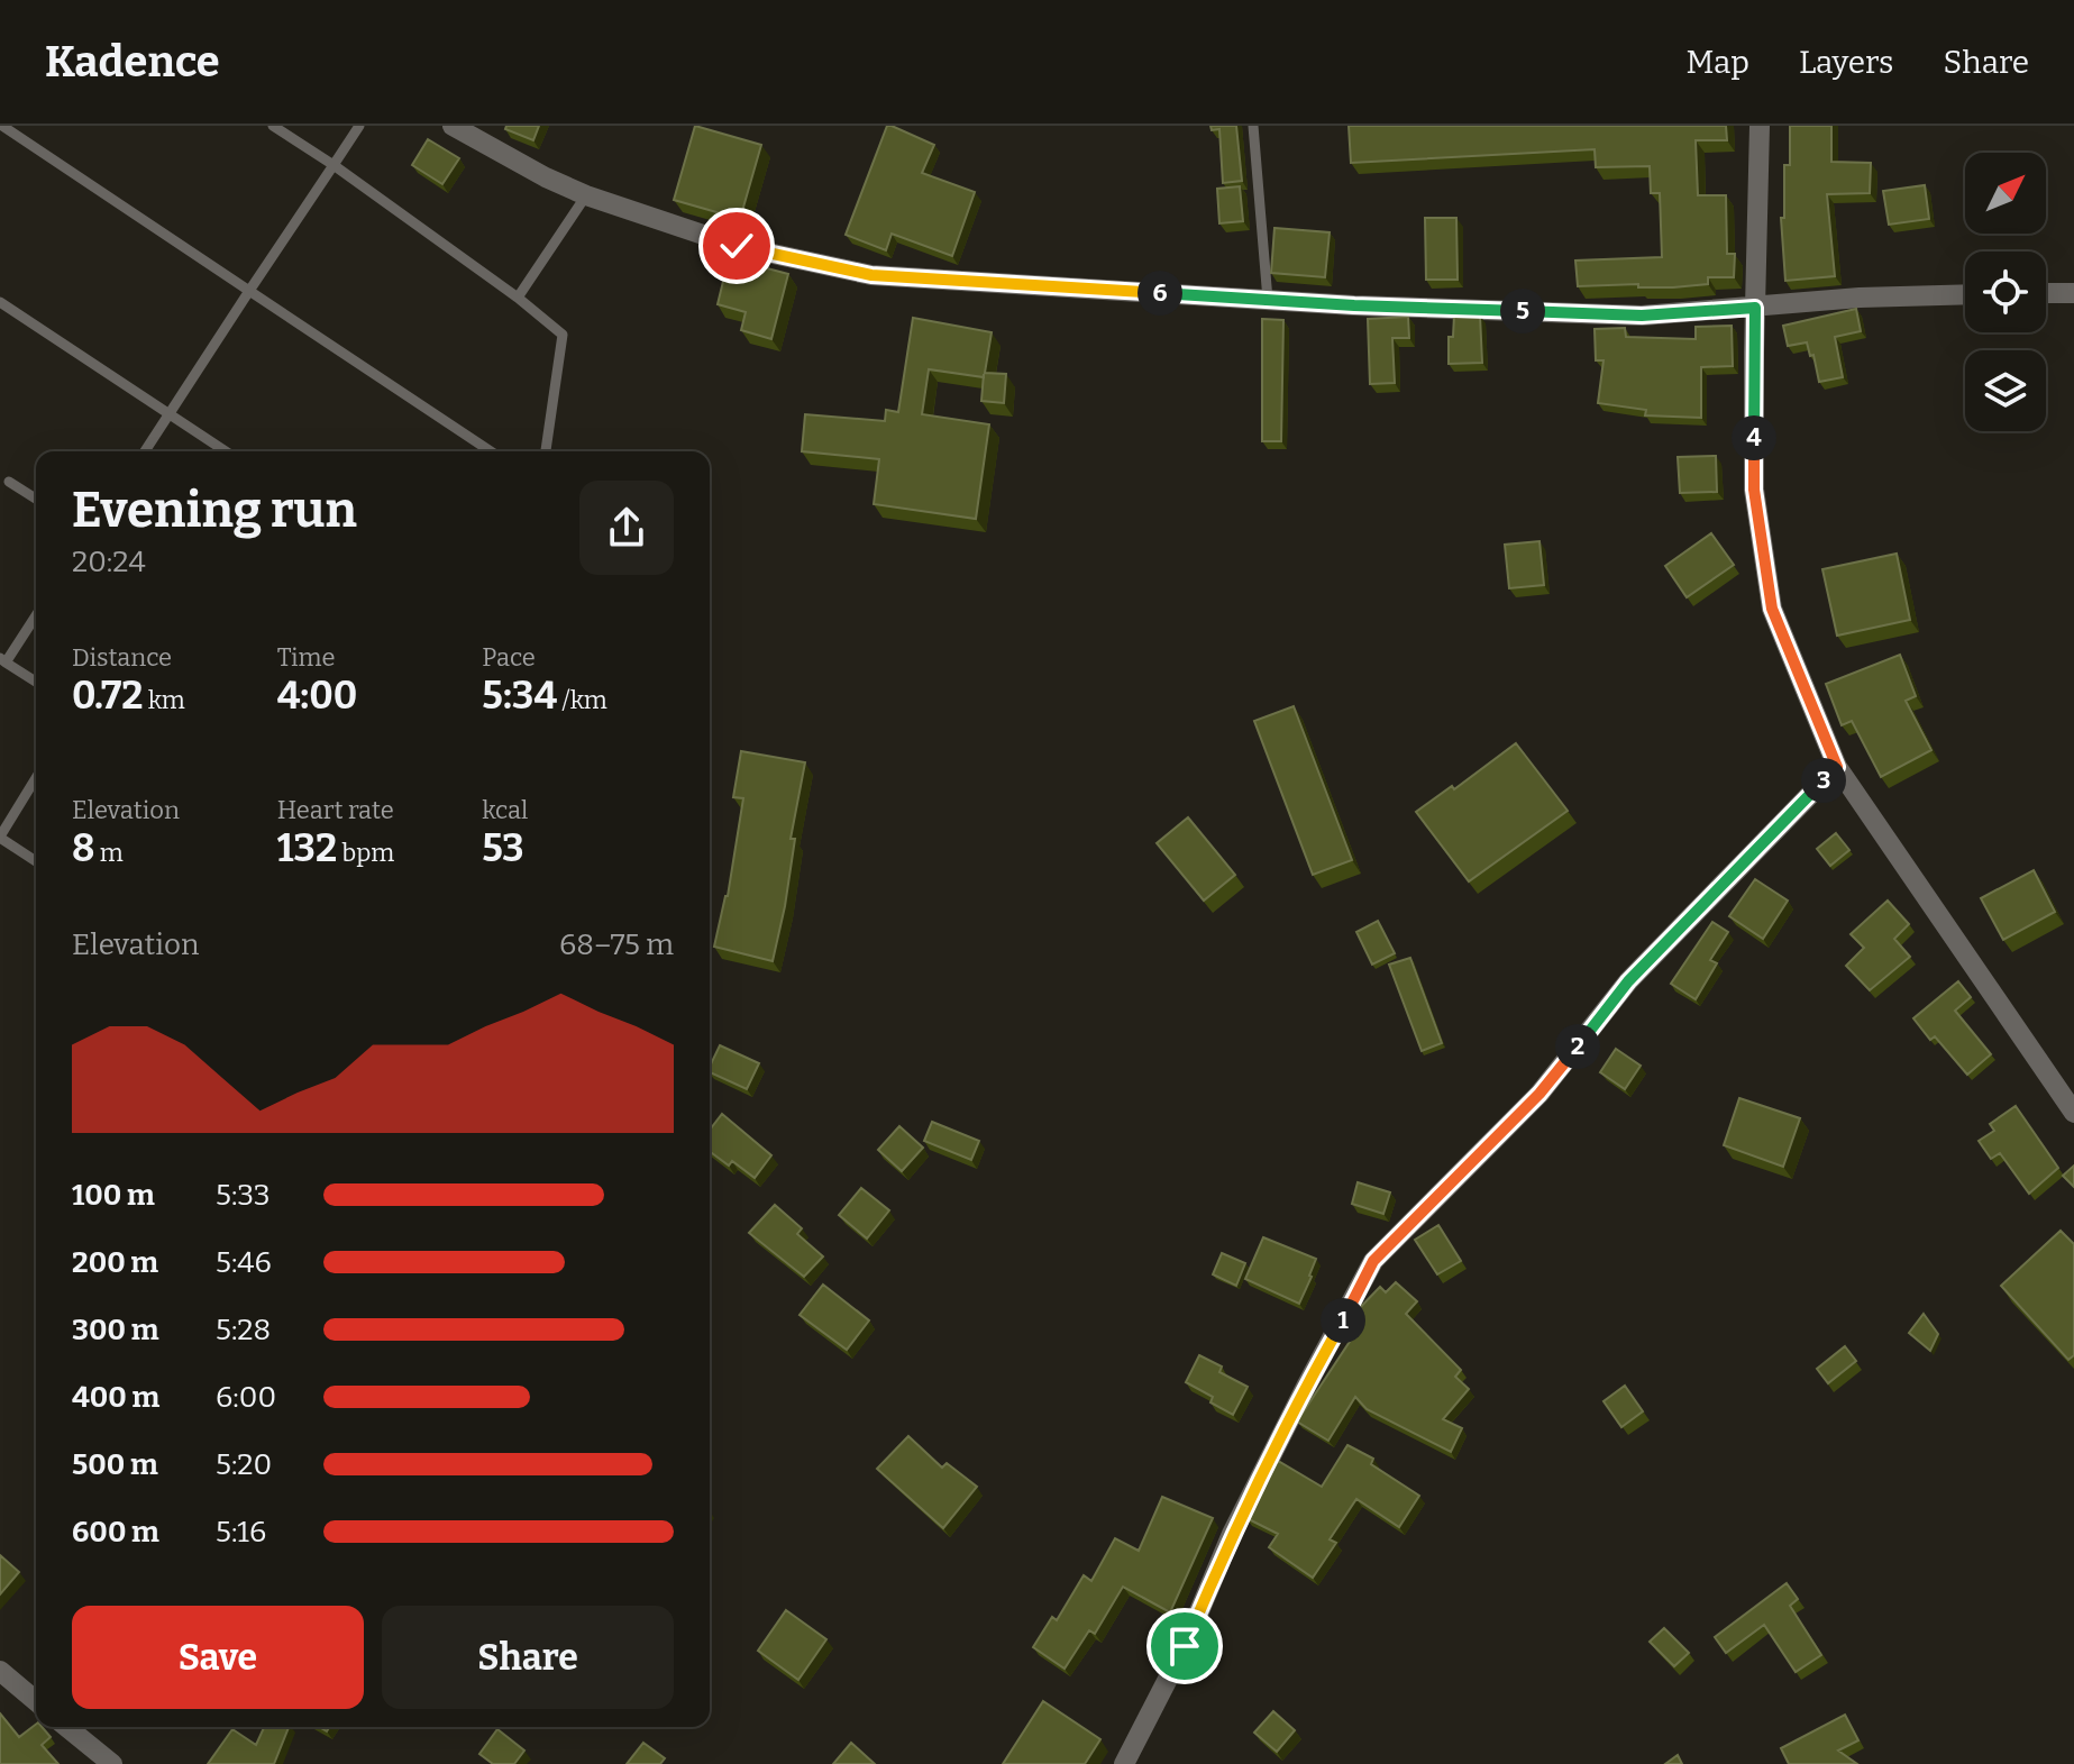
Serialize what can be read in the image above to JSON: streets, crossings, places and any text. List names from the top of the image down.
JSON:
{
  "north": "top right",
  "page": {
    "header": "Kadence",
    "nav": ["Map", "Layers", "Share"],
    "pins": [
      "6",
      "5",
      "4",
      "3",
      "2",
      "1"
    ],
    "heading": ["Evening run", "20:24"],
    "stats": [
      ["Distance", "0.72 km"],
      ["Time", "4:00"],
      ["Pace", "5:34 /km"],
      ["Elevation", "8 m"],
      ["Heart rate", "132 bpm"],
      ["kcal", "53"]
    ],
    "chart": ["Elevation", "68–75 m"],
    "list": [
      {
        "name": "100 m",
        "note": "5:33"
      },
      {
        "name": "200 m",
        "note": "5:46"
      },
      {
        "name": "300 m",
        "note": "5:28"
      },
      {
        "name": "400 m",
        "note": "6:00"
      },
      {
        "name": "500 m",
        "note": "5:20"
      },
      {
        "name": "600 m",
        "note": "5:16"
      }
    ],
    "buttons": ["Save", "Share"]
  }
}
